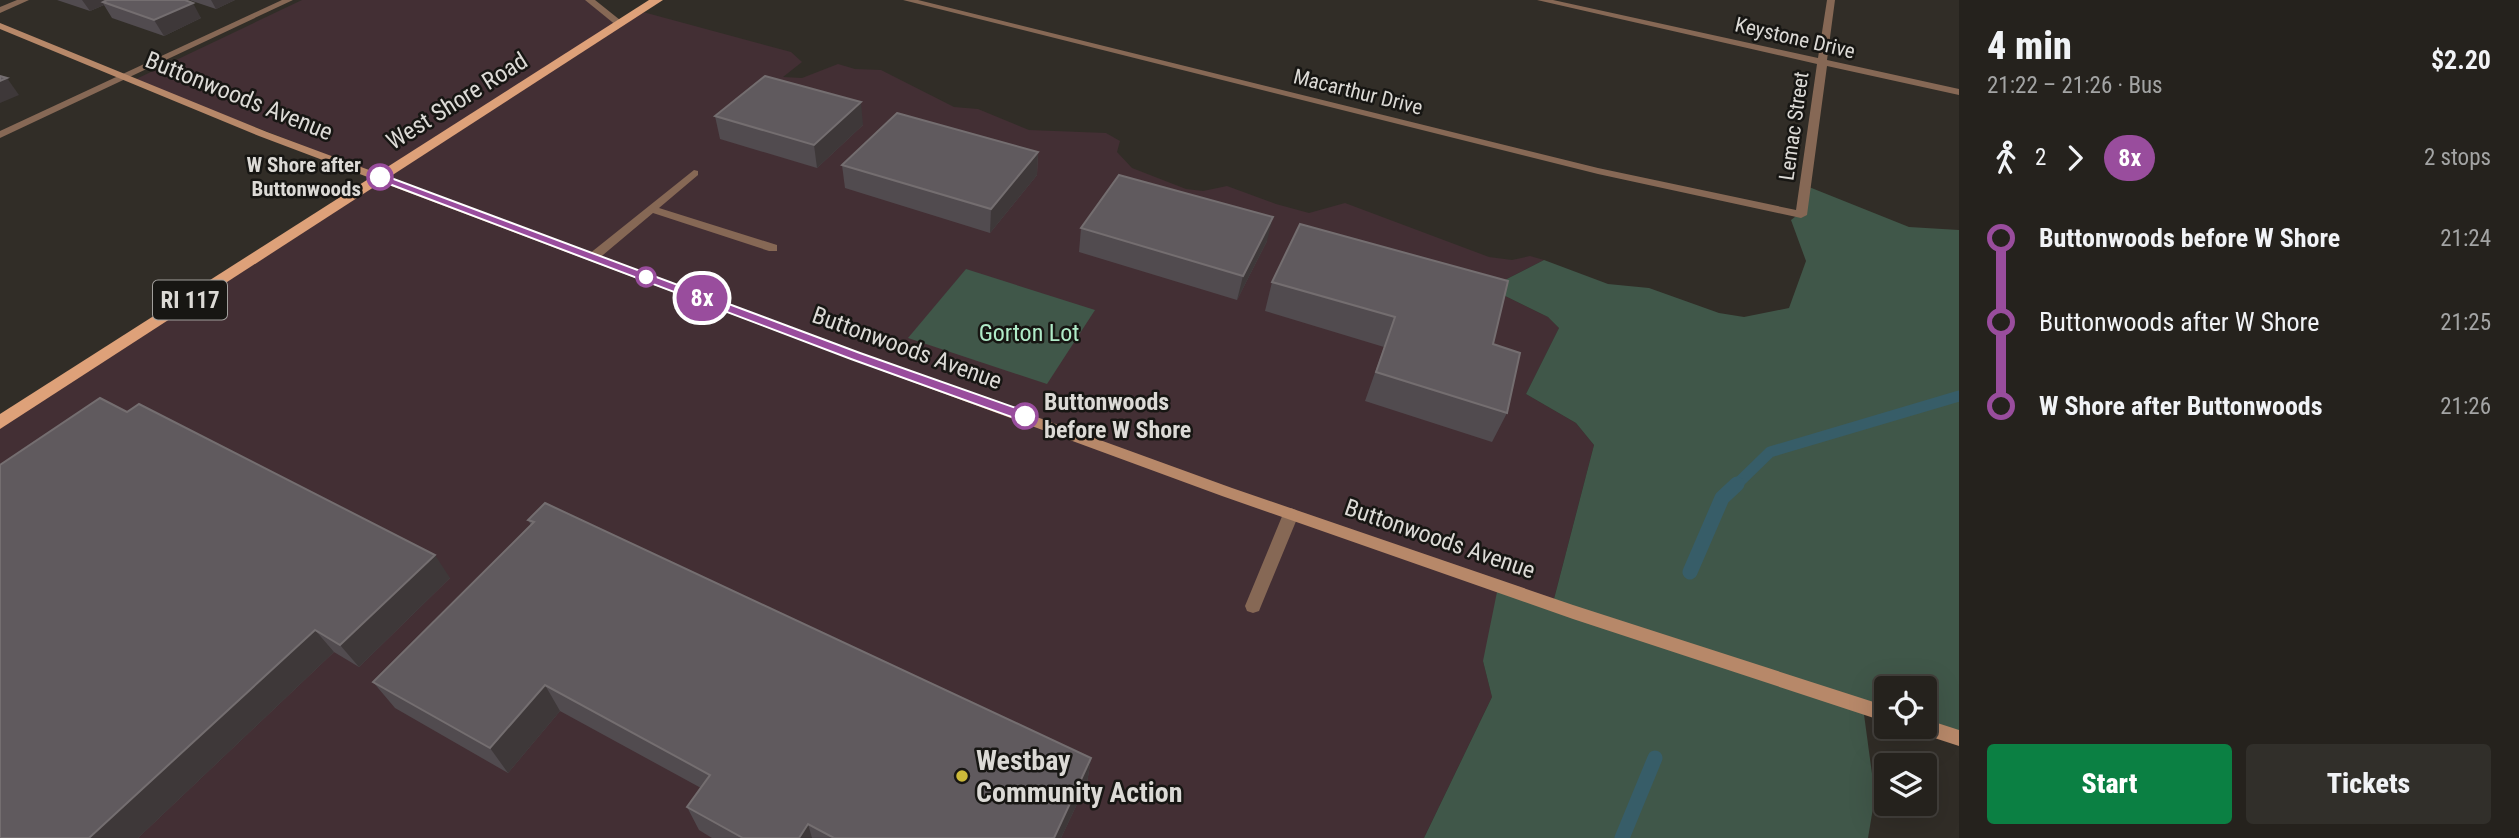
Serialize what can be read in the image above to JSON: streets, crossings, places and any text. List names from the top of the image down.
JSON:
{
  "streets": {
    "main road": ["West Shore Road", "RI 117"],
    "street": [
      "Keystone Drive",
      "Macarthur Drive",
      "Buttonwoods Avenue",
      "Lemac Street"
    ]
  },
  "crossings": [
    ["Keystone Drive", "Lemac Street"],
    ["Macarthur Drive", "Lemac Street"],
    ["Buttonwoods Avenue", "West Shore Road"]
  ],
  "parks": ["Gorton Lot"],
  "places": ["W Shore after Buttonwoods", "Buttonwoods before W Shore", "Westbay Community Action"],
  "lines": ["bus line 8x"],
  "page": {
    "on_map": "8x",
    "heading": ["4 min", "21:22 – 21:26 · Bus", "$2.20"],
    "legs": ["2", "8x", "2 stops"],
    "list": [
      {
        "name": "Buttonwoods before W Shore",
        "value": "21:24"
      },
      {
        "name": "Buttonwoods after W Shore",
        "value": "21:25"
      },
      {
        "name": "W Shore after Buttonwoods",
        "value": "21:26"
      }
    ],
    "buttons": ["Start", "Tickets"]
  }
}
